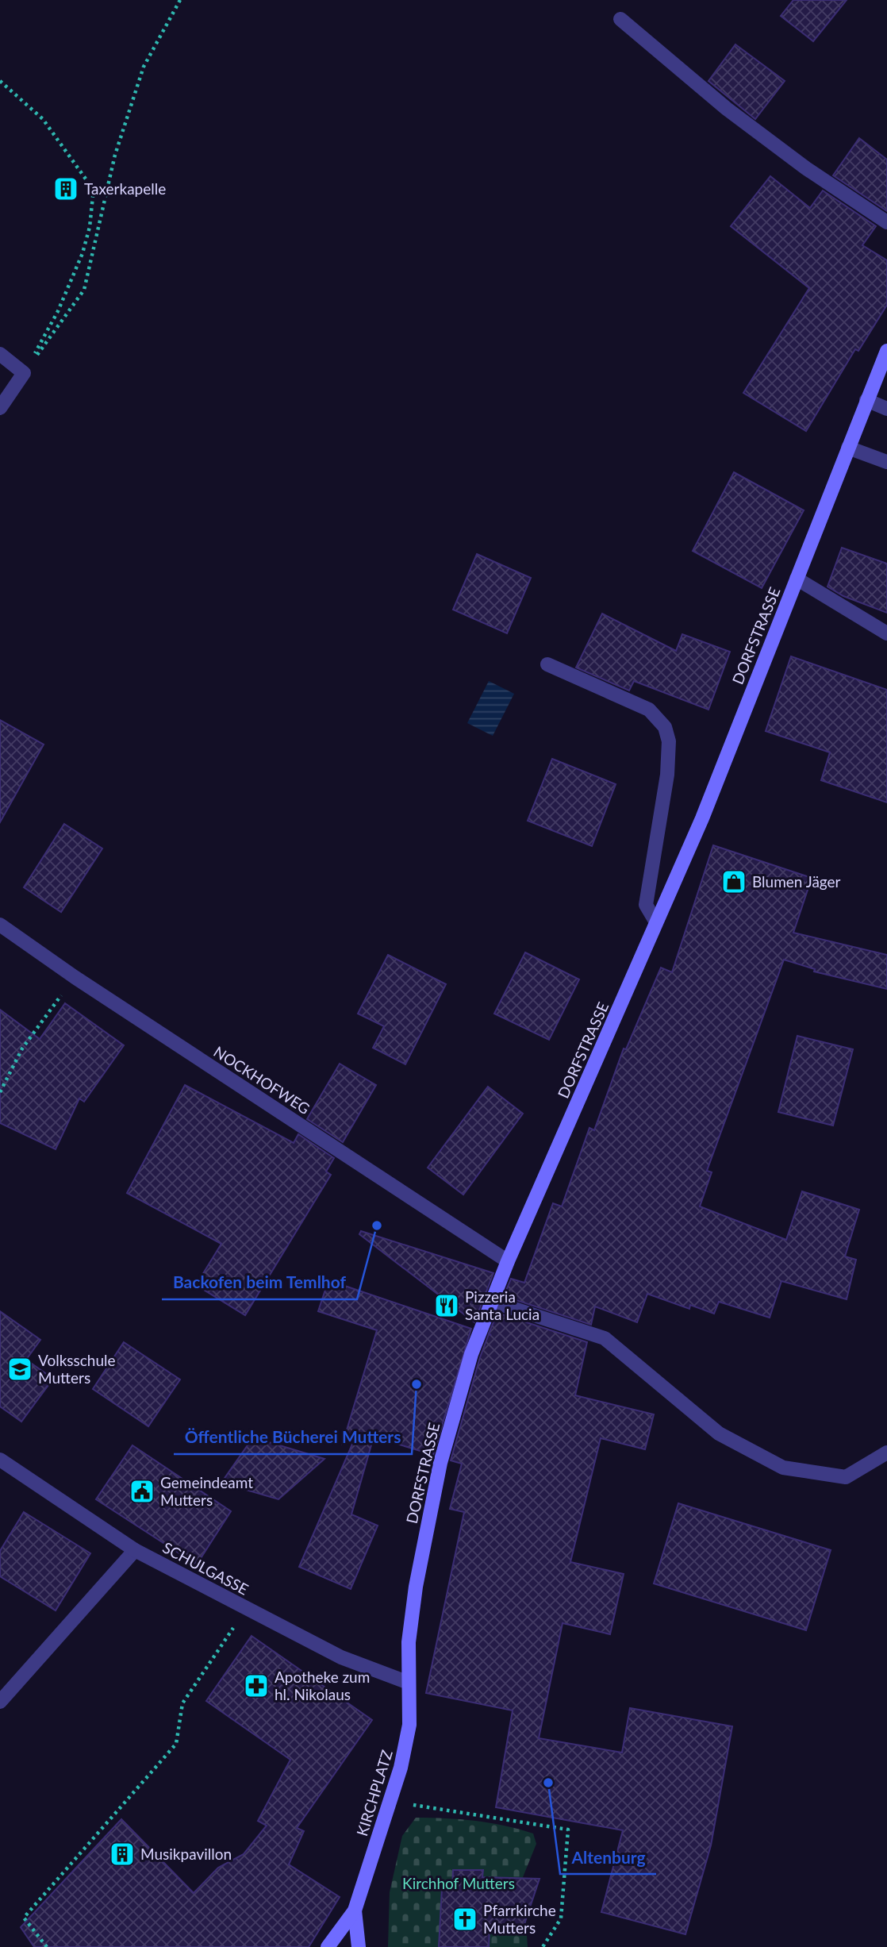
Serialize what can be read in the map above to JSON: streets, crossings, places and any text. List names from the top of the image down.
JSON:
{
  "streets": {
    "main road": ["DORFSTRASSE", "KIRCHPLATZ"],
    "street": ["NOCKHOFWEG", "SCHULGASSE"]
  },
  "crossings": [
    ["DORFSTRASSE", "NOCKHOFWEG"],
    ["DORFSTRASSE", "SCHULGASSE"],
    ["DORFSTRASSE", "KIRCHPLATZ"],
    ["SCHULGASSE", "KIRCHPLATZ"]
  ],
  "parks": ["Kirchhof Mutters"],
  "places": {
    "building": ["Taxerkapelle", "Musikpavillon"],
    "shop": ["Blumen Jäger"],
    "other": ["Backofen beim Temlhof", "Öffentliche Bücherei Mutters", "Altenburg"],
    "restaurant": ["Pizzeria Santa Lucia"],
    "school or university": ["Volksschule Mutters"],
    "public building": ["Gemeindeamt Mutters"],
    "pharmacy": ["Apotheke zum hl. Nikolaus"],
    "church": ["Pfarrkirche Mutters"]
  }
}
